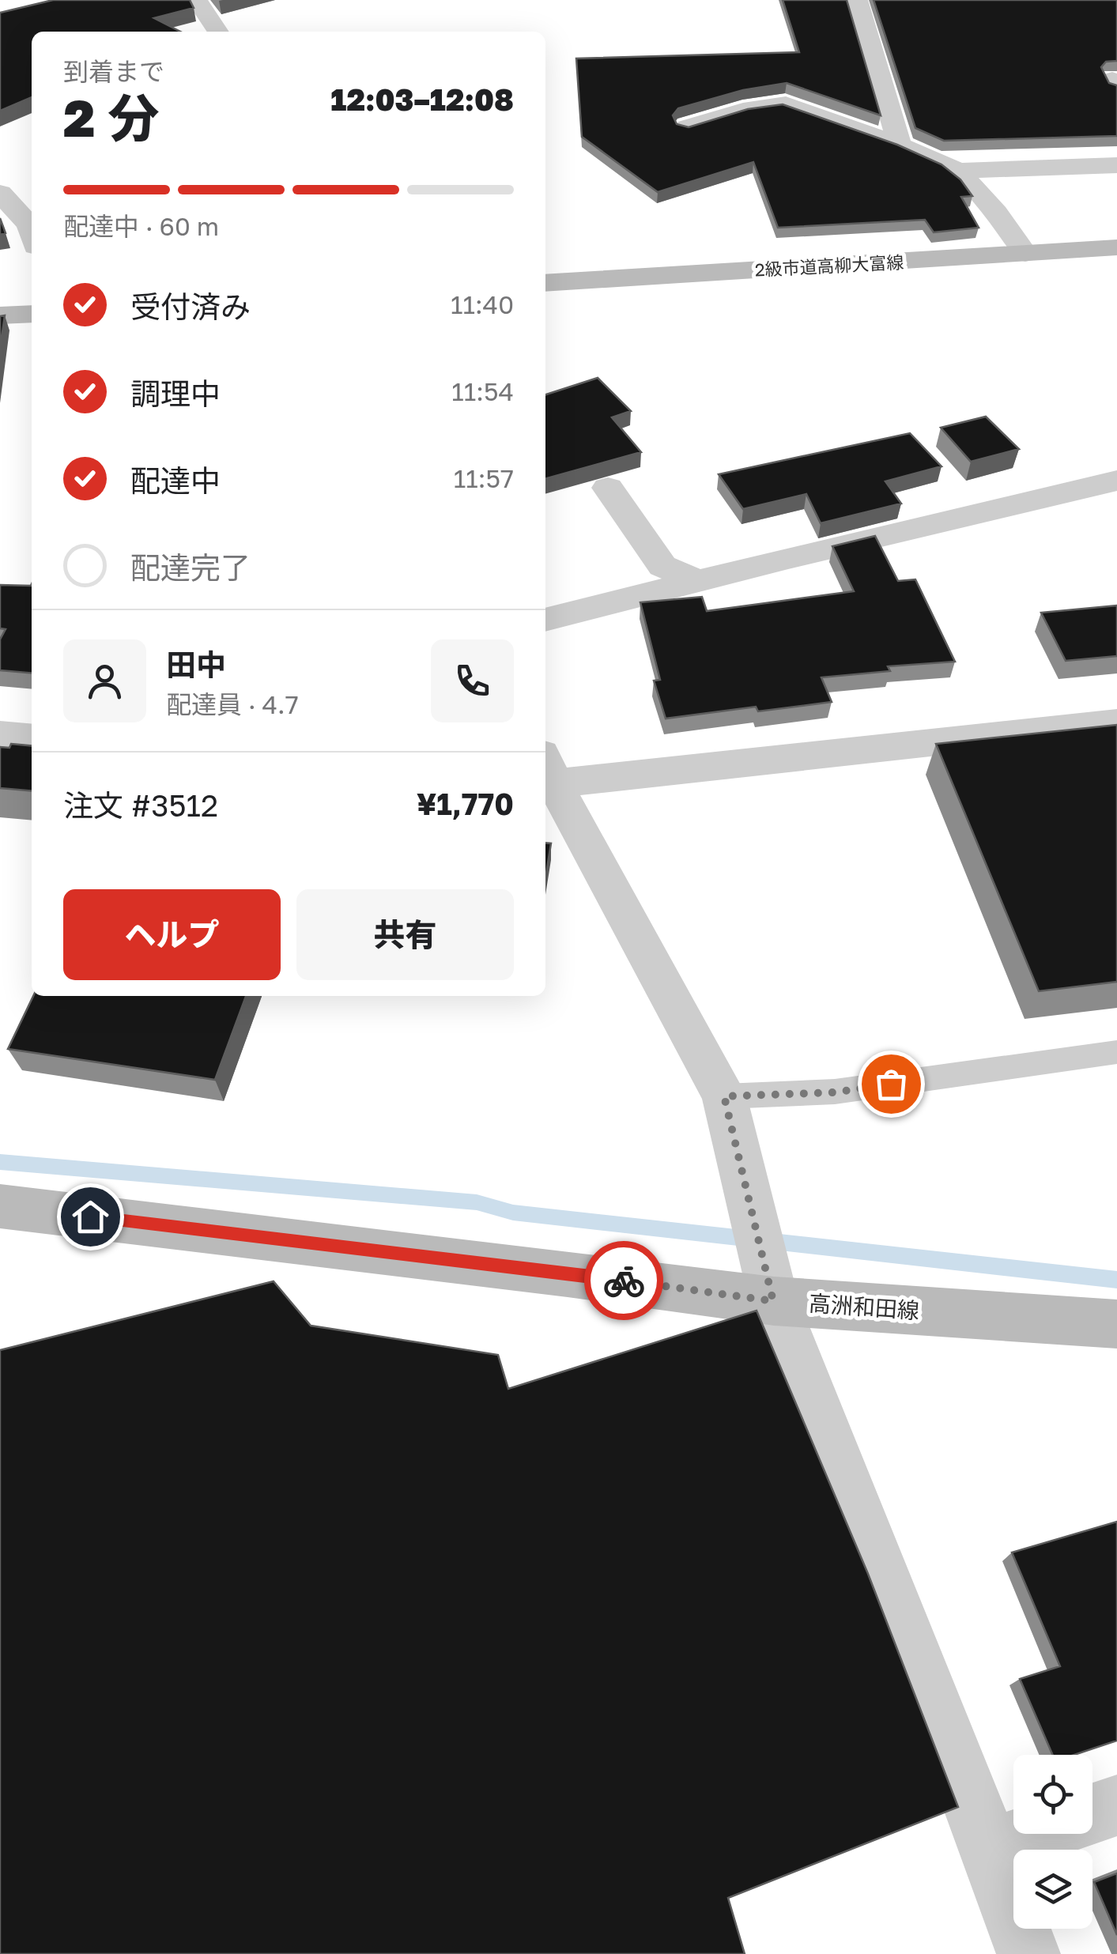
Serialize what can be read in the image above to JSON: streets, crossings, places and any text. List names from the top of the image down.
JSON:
{
  "streets": {
    "street": ["2級市道高柳大富線", "高洲和田線"]
  },
  "page": {
    "heading": ["2 分", "到着まで", "12:03–12:08"],
    "panel": [
      "田中",
      "配達員 · 4.7",
      "注文 #3512",
      "¥1,770"
    ],
    "bar": "配達中 · 60 m",
    "list": [
      ["受付済み", "11:40"],
      ["調理中", "11:54"],
      ["配達中", "11:57"],
      "配達完了"
    ],
    "buttons": ["ヘルプ", "共有"]
  }
}
